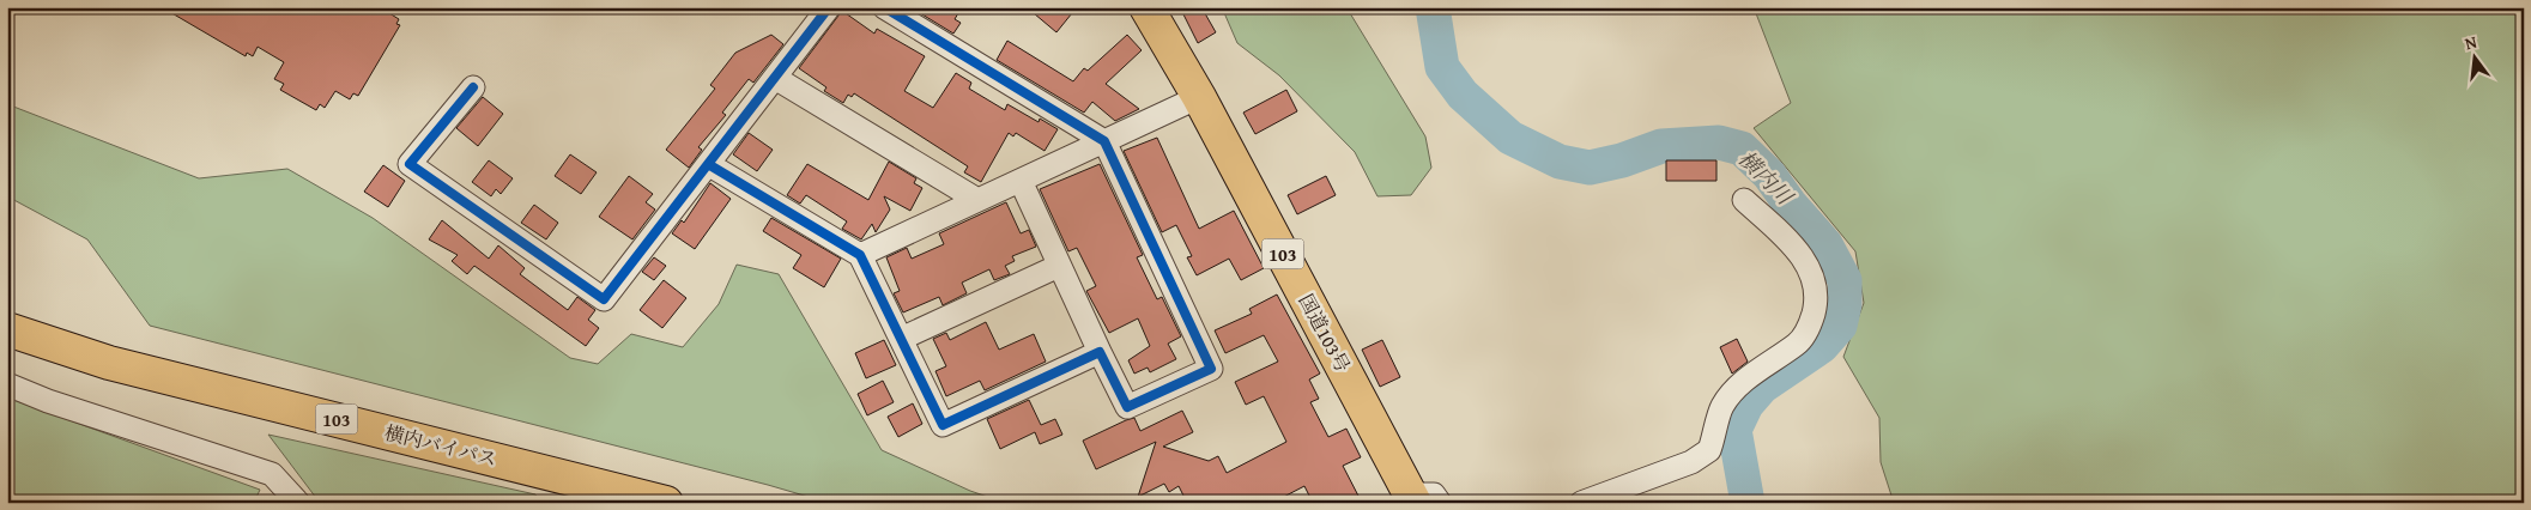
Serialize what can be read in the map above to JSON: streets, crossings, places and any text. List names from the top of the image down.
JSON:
{
  "streets": {
    "highway": ["103", "国道103号", "横内バイパス"]
  },
  "water": ["横内川"],
  "north": "top"
}
